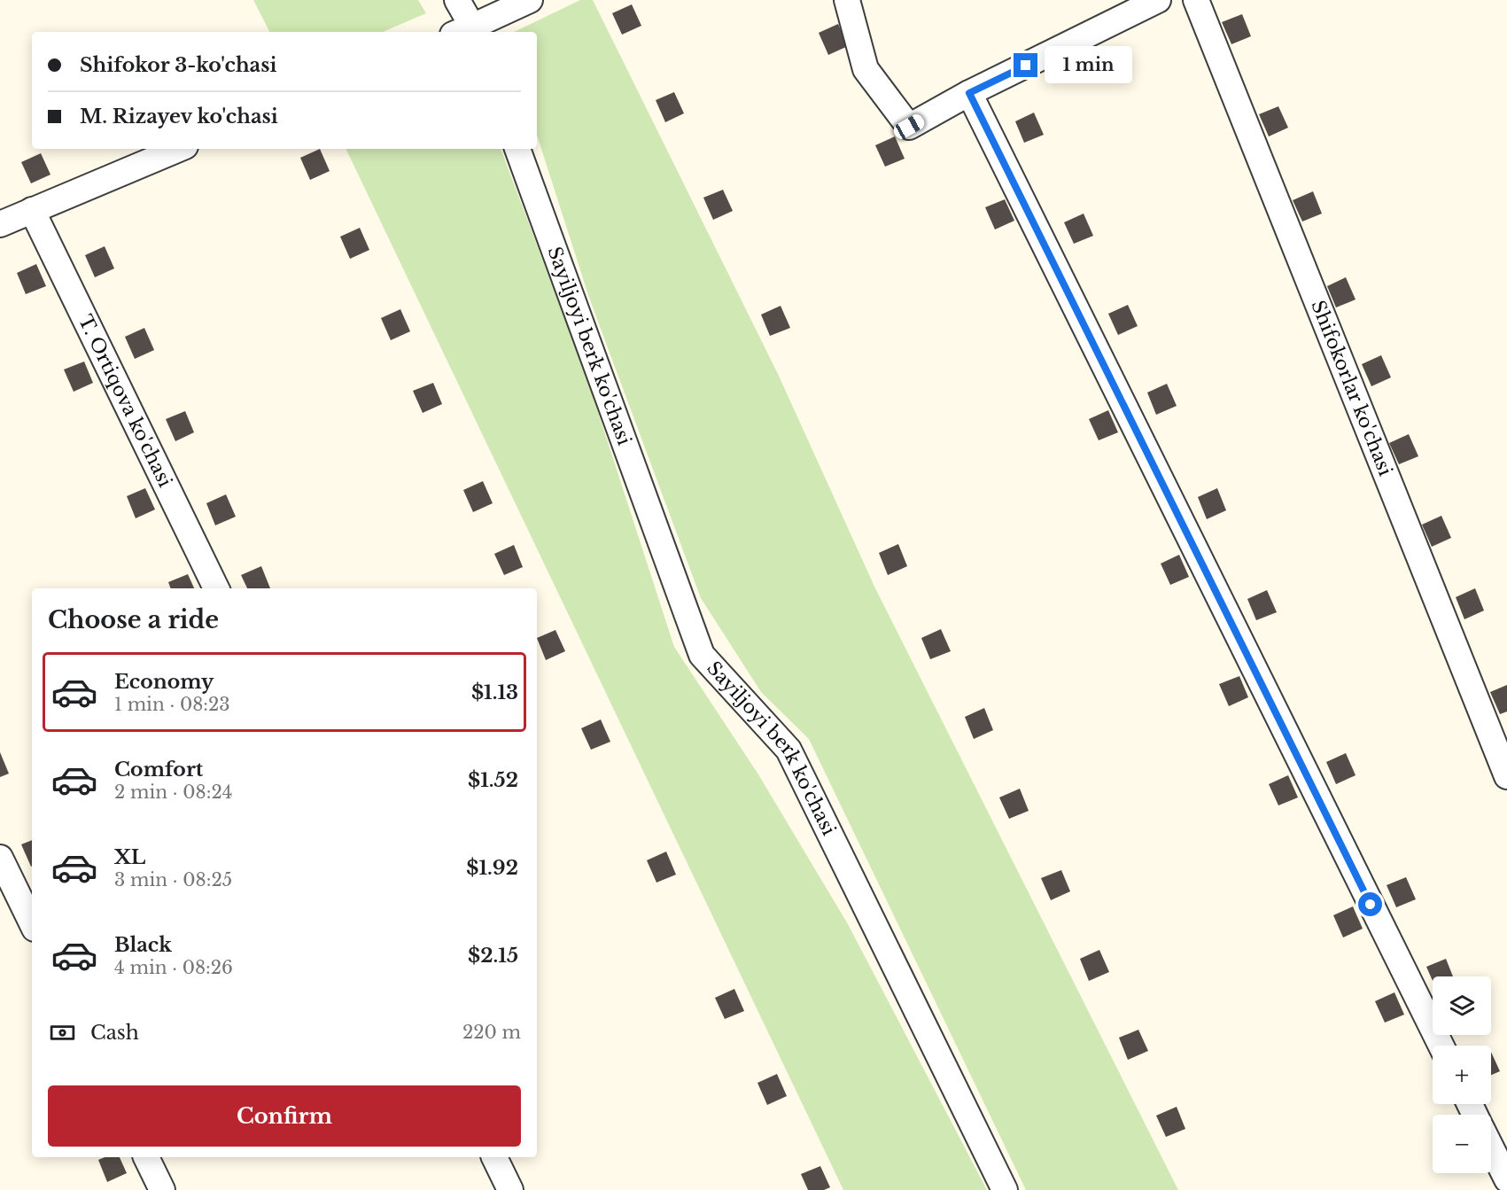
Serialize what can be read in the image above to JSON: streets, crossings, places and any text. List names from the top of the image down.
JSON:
{
  "streets": {
    "street": ["Sayiljoyi berk ko'chasi", "Shifokorlar ko'chasi", "T. Ortiqova ko'chasi"]
  },
  "page": {
    "banner": ["Shifokor 3-ko'chasi", "M. Rizayev ko'chasi"],
    "bubble": "1 min",
    "heading": "Choose a ride",
    "list": [
      {
        "name": "Economy",
        "note": "1 min · 08:23",
        "value": "$1.13"
      },
      {
        "name": "Comfort",
        "note": "2 min · 08:24",
        "value": "$1.52"
      },
      {
        "name": "XL",
        "note": "3 min · 08:25",
        "value": "$1.92"
      },
      {
        "name": "Black",
        "note": "4 min · 08:26",
        "value": "$2.15"
      }
    ],
    "map_buttons": ["+", "−"],
    "pay": ["Cash", "220 m"],
    "buttons": "Confirm"
  }
}
